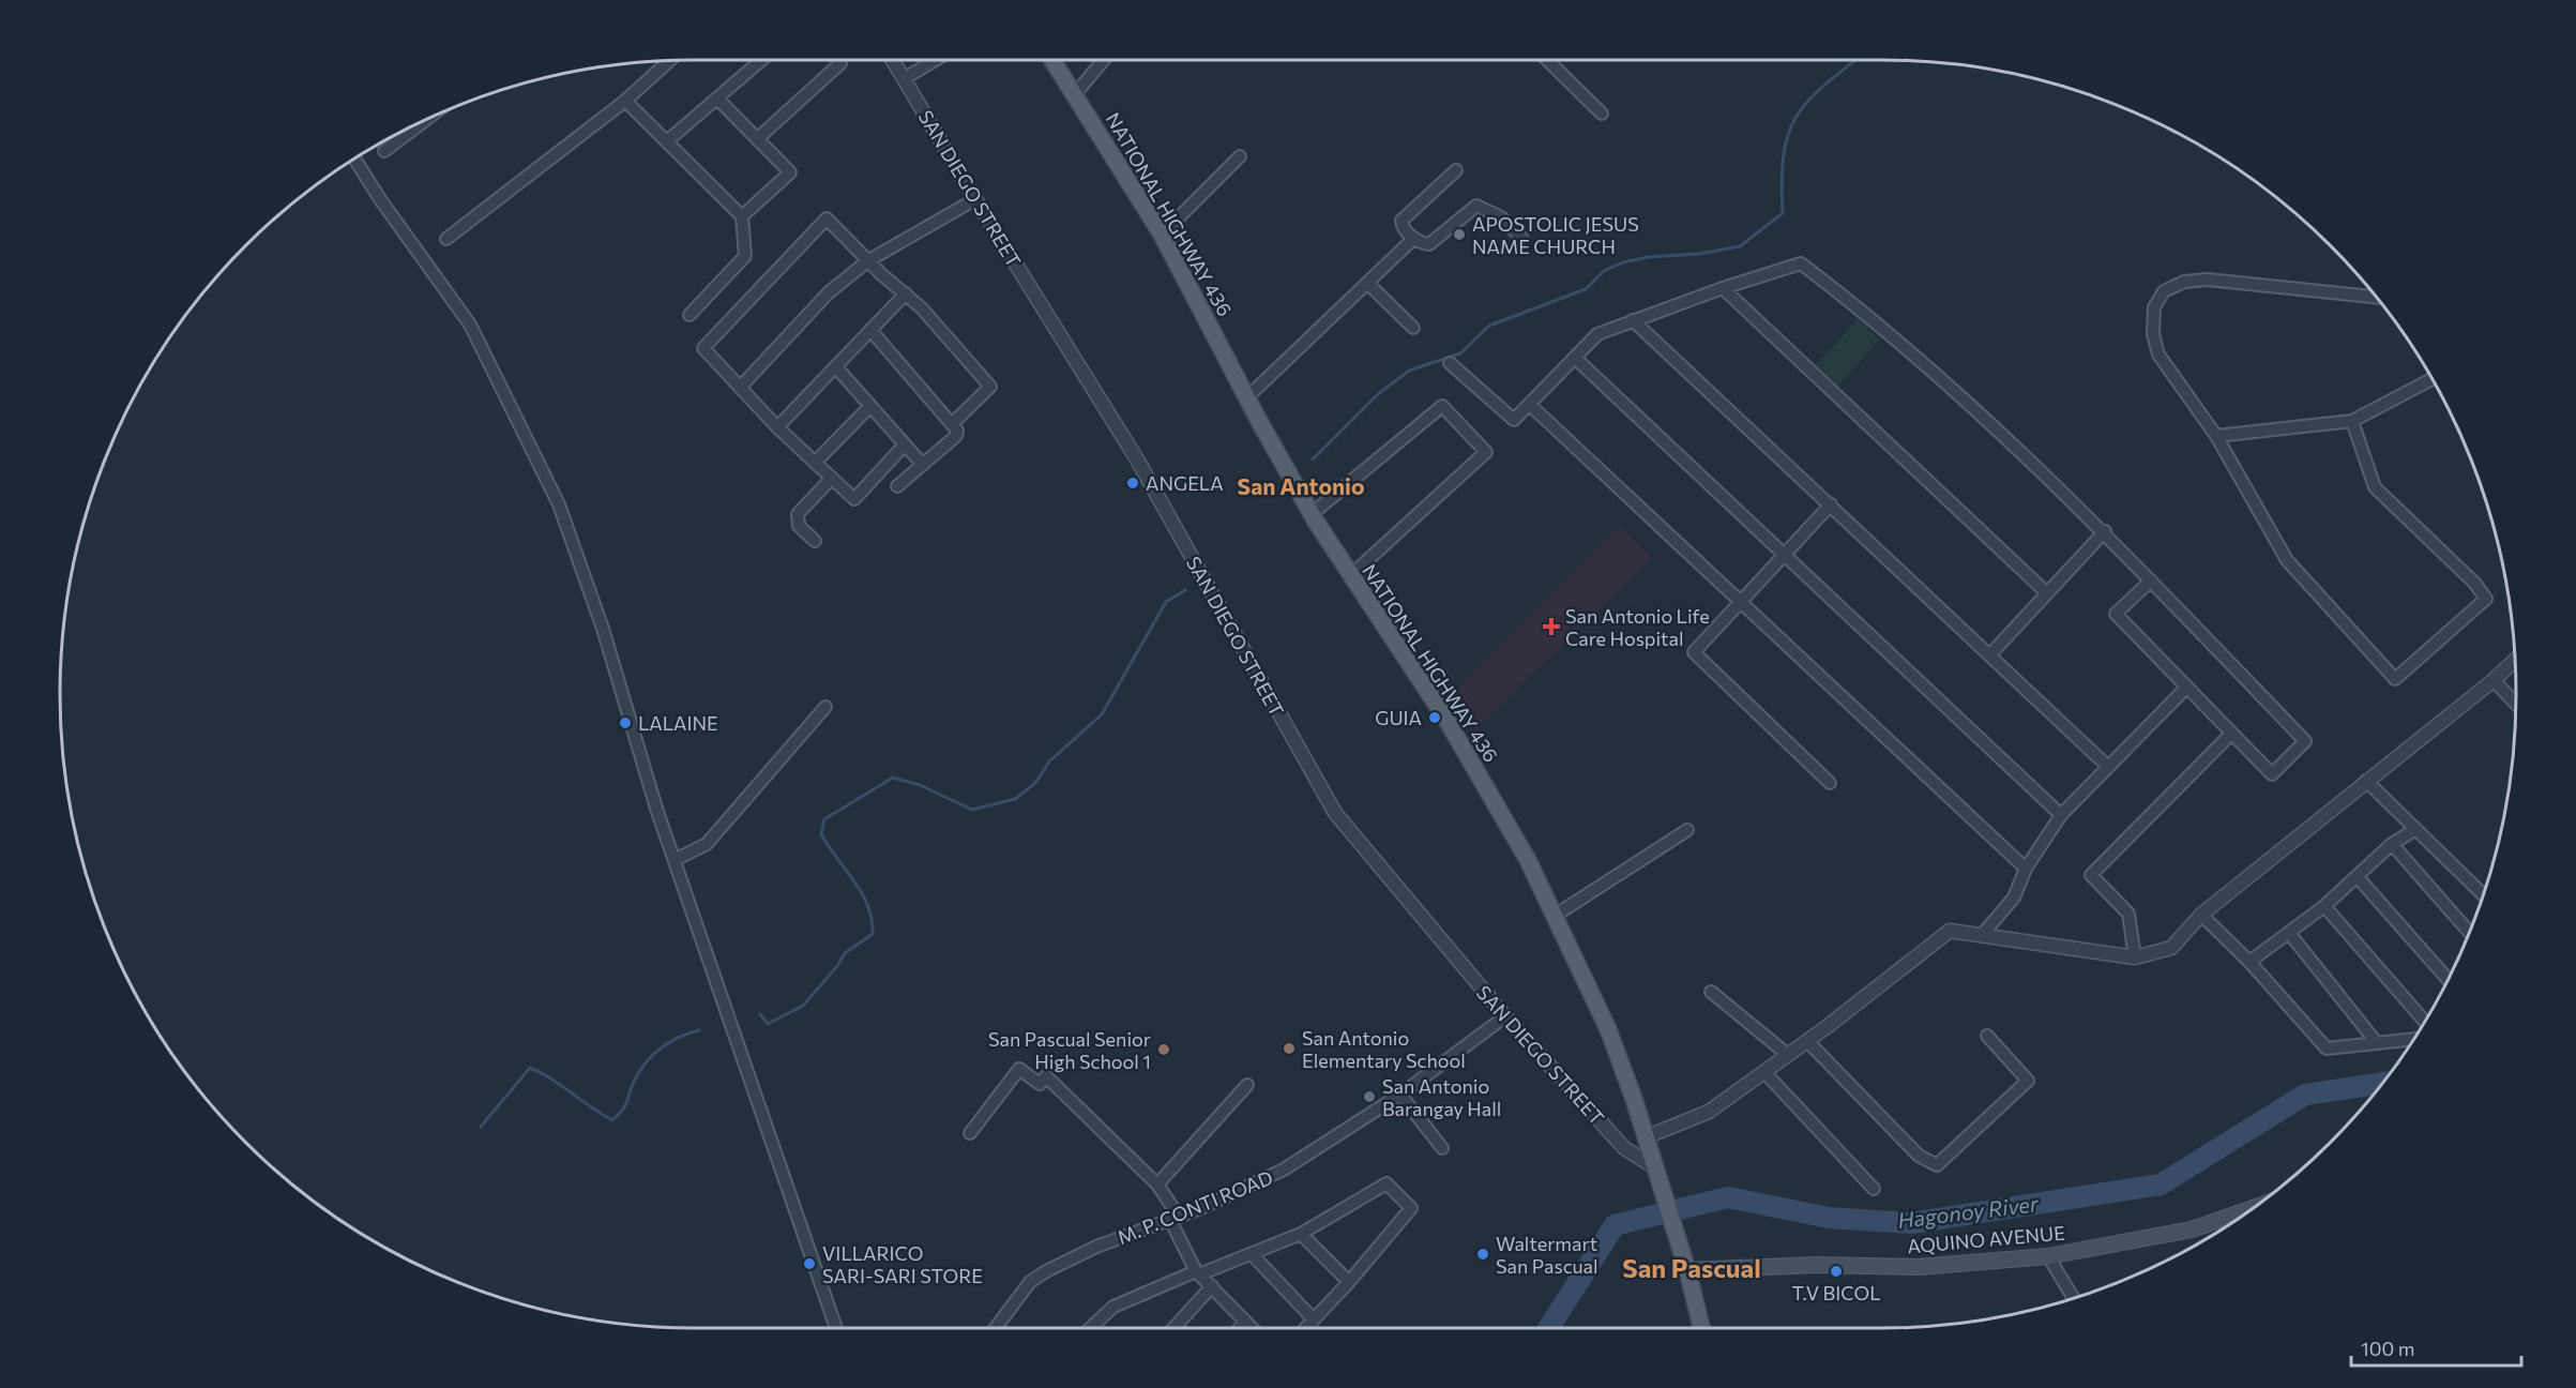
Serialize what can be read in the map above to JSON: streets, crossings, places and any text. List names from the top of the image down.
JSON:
{
  "streets": {
    "main road": ["NATIONAL HIGHWAY 436", "AQUINO AVENUE"],
    "street": ["SAN DIEGO STREET", "M. P. CONTI ROAD"]
  },
  "crossings": [
    ["SAN DIEGO STREET", "NATIONAL HIGHWAY 436"],
    ["SAN DIEGO STREET", "M. P. CONTI ROAD"],
    ["NATIONAL HIGHWAY 436", "AQUINO AVENUE"]
  ],
  "districts": ["San Antonio", "San Pascual"],
  "water": ["Hagonoy River"],
  "places": {
    "other": [
      "APOSTOLIC JESUS NAME CHURCH",
      "ANGELA",
      "GUIA",
      "LALAINE",
      "San Antonio Elementary School",
      "San Pascual Senior High School 1",
      "San Antonio Barangay Hall",
      "Waltermart San Pascual",
      "VILLARICO SARI-SARI STORE",
      "T.V BICOL"
    ],
    "health": ["San Antonio Life Care Hospital"]
  },
  "scale_bar": "100 m"
}
